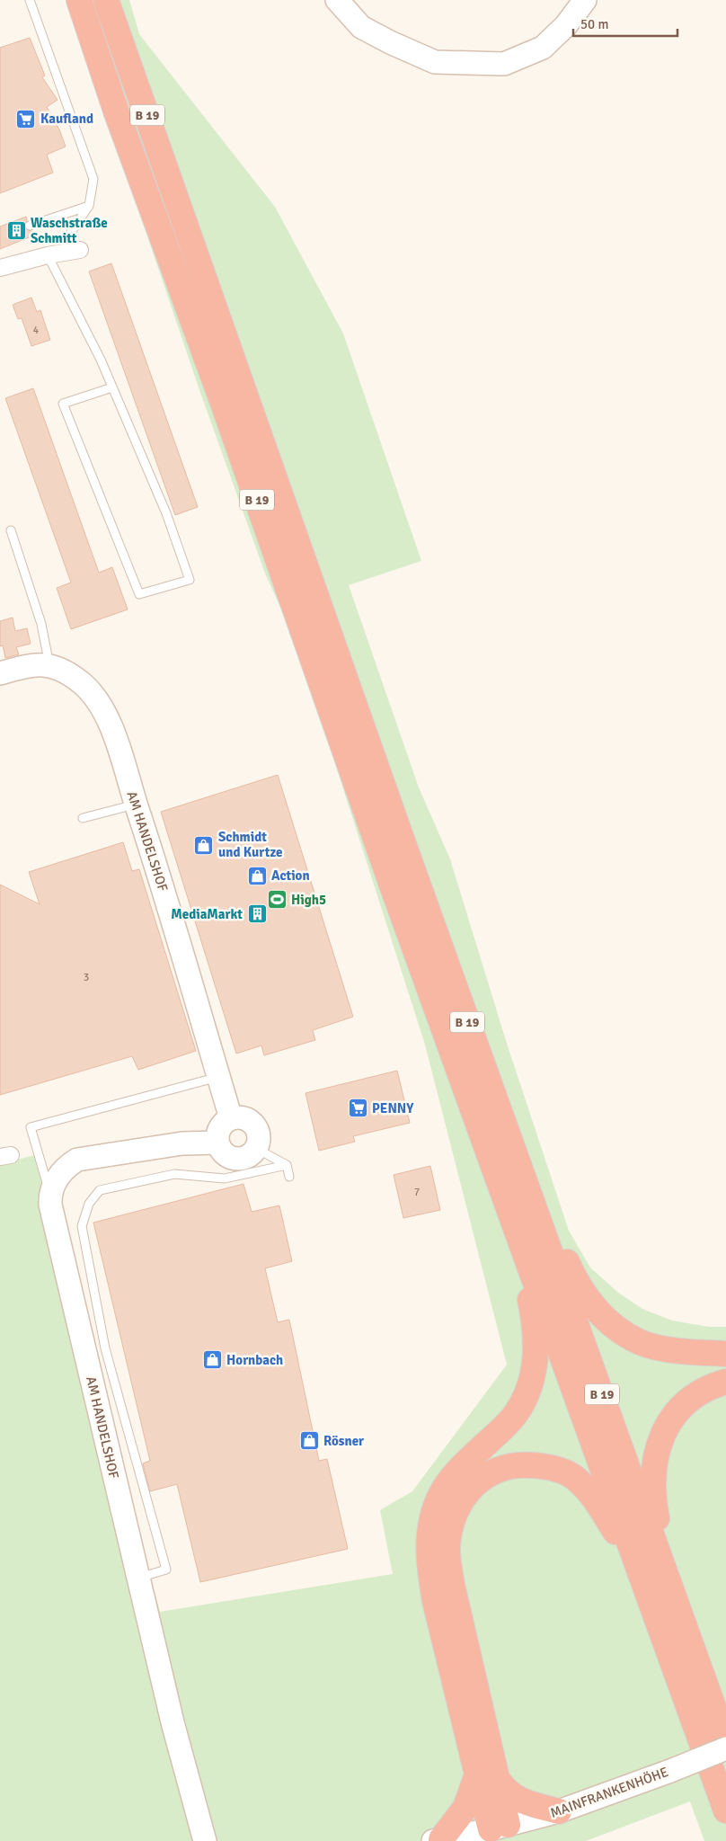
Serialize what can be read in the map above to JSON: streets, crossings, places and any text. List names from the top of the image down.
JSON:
{
  "streets": {
    "highway": ["B 19"],
    "street": ["AM HANDELSHOF", "MAINFRANKENHÖHE"]
  },
  "places": {
    "supermarket": ["Kaufland", "PENNY"],
    "building": ["Waschstraße Schmitt", "MediaMarkt"],
    "shop": [
      "Schmidt und Kurtze",
      "Action",
      "Hornbach",
      "Rösner"
    ],
    "sports": ["High5"]
  },
  "house_numbers": ["4", "3", "7"],
  "scale_bar": "50 m"
}
